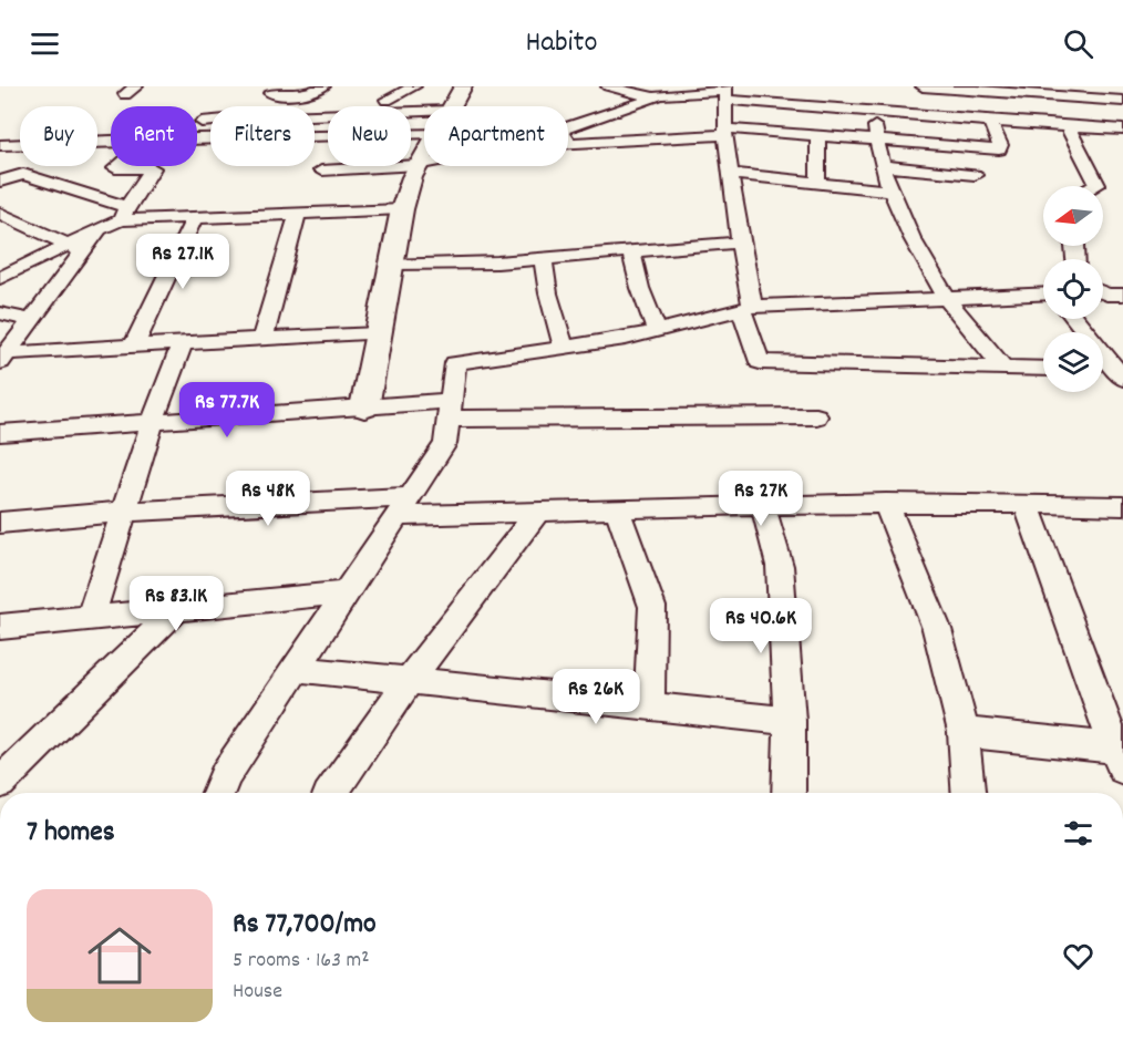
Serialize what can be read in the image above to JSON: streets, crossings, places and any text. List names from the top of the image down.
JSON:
{
  "north": "left",
  "page": {
    "header": "Habito",
    "chip": [
      "Buy",
      "Rent",
      "Filters",
      "New",
      "Apartment"
    ],
    "price": [
      "Rs 27.1K",
      "Rs 77.7K",
      "Rs 48K",
      "Rs 27K",
      "Rs 83.1K",
      "Rs 40.6K",
      "Rs 26K"
    ],
    "heading": "7 homes",
    "list": [
      {
        "name": "Rs 77,700/mo",
        "note": "5 rooms · 163 m² · House"
      }
    ]
  }
}
